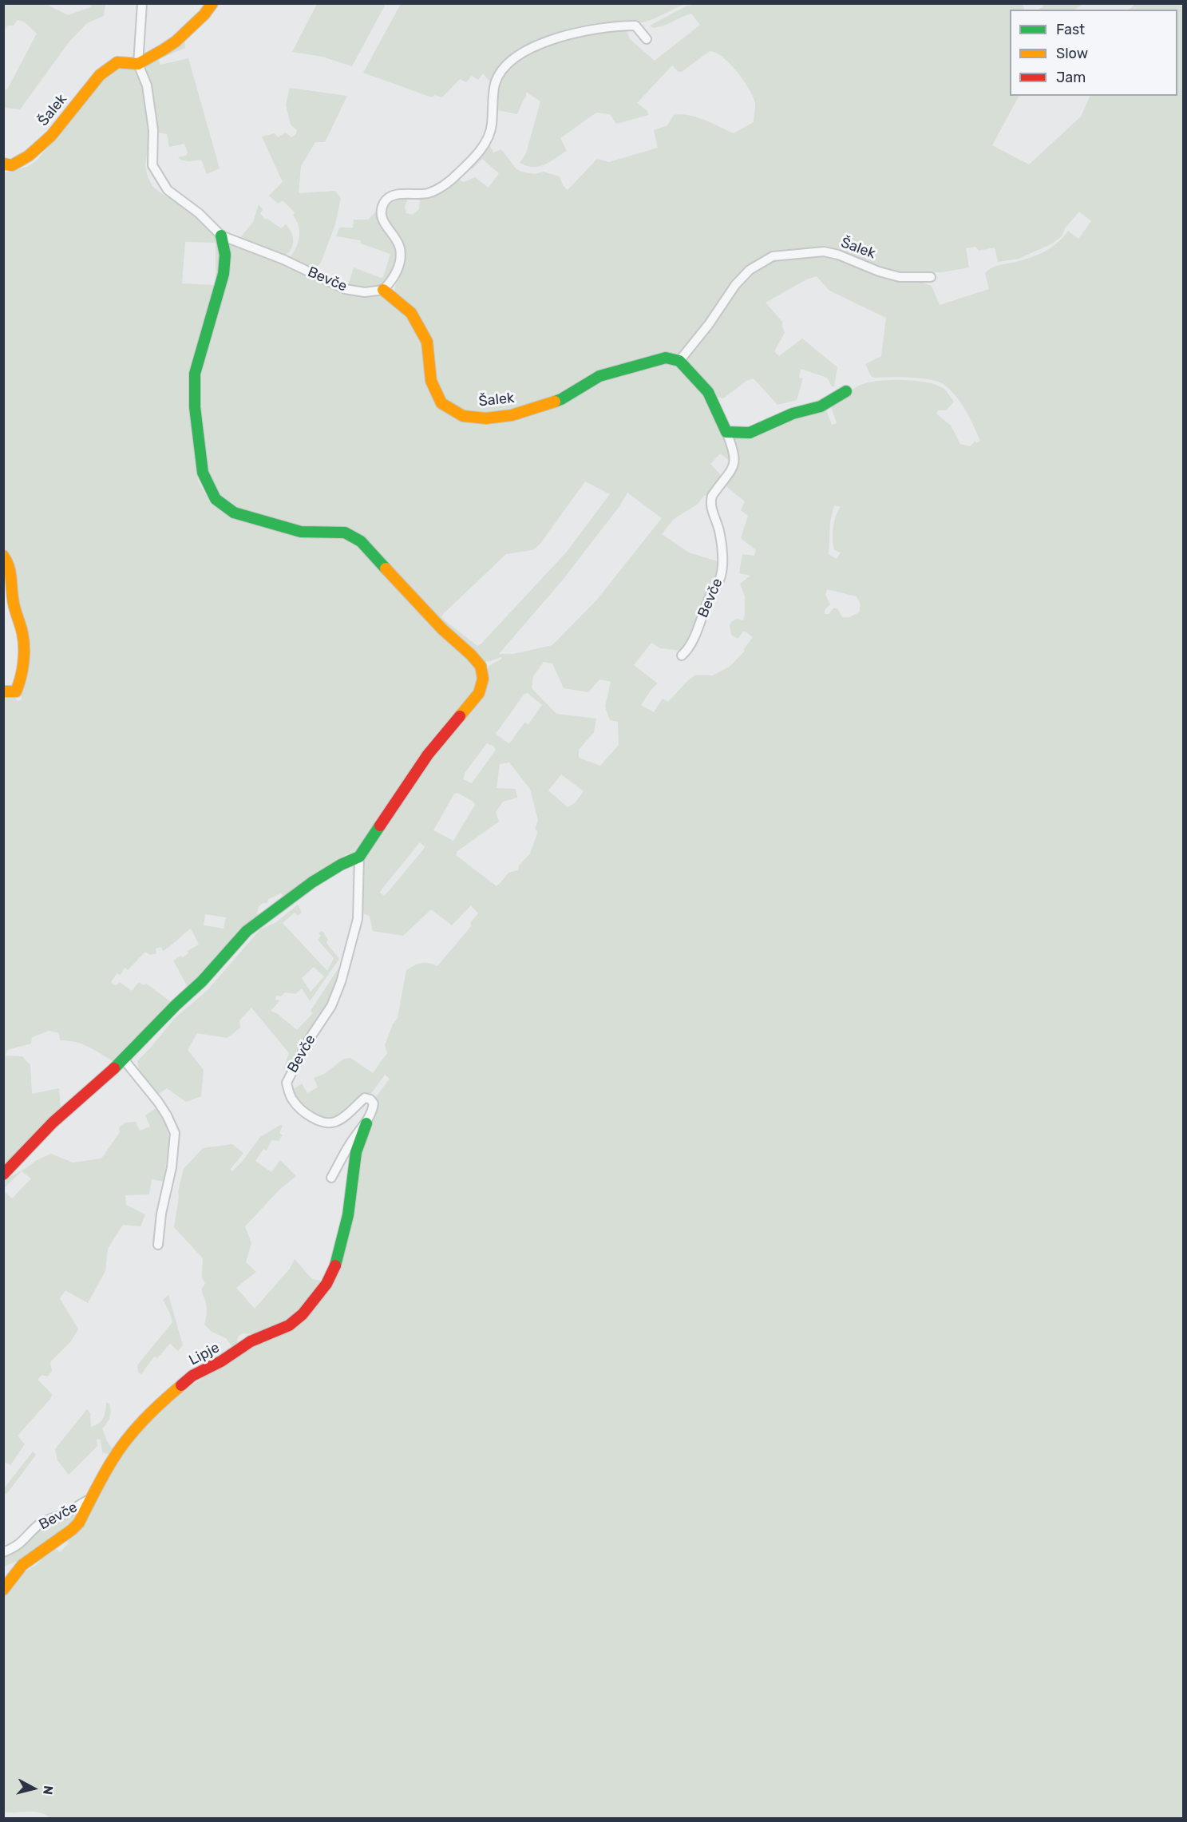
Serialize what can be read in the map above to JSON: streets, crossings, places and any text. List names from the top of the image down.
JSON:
{
  "streets": {
    "street": ["Šalek", "Bevče", "Lipje"]
  },
  "crossings": [
    ["Šalek", "Bevče"],
    ["Bevče", "Lipje"]
  ],
  "legend": ["Fast", "Slow", "Jam"],
  "north": "right"
}
